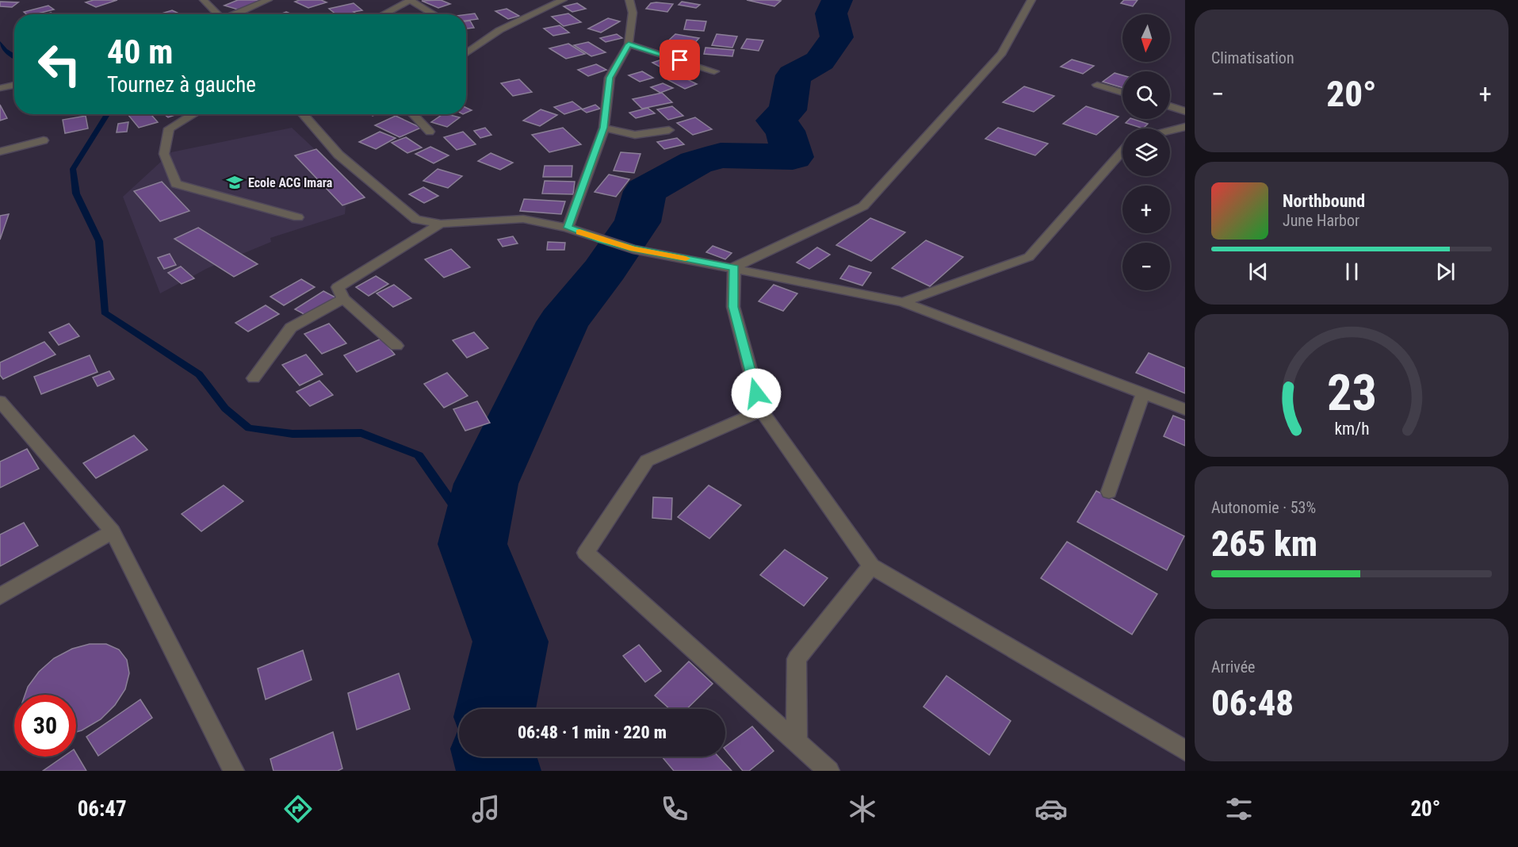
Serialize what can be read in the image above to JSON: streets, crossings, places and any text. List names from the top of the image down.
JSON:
{
  "places": {
    "school or university": ["Ecole ACG Imara"]
  },
  "north": "bottom",
  "page": {
    "tile": [
      "Climatisation",
      ["Autonomie · 53%", "265 km"],
      ["Arrivée", "06:48"]
    ],
    "map_buttons": ["+", "−"],
    "turn": ["40 m", "Tournez à gauche"],
    "heat": ["−", "20°", "+"],
    "song": ["Northbound", "June Harbor"],
    "limit": "30",
    "trip": "06:48 · 1 min · 220 m",
    "tabs": ["06:47", "20°"],
    "gauge": ["23", "km/h"]
  }
}
